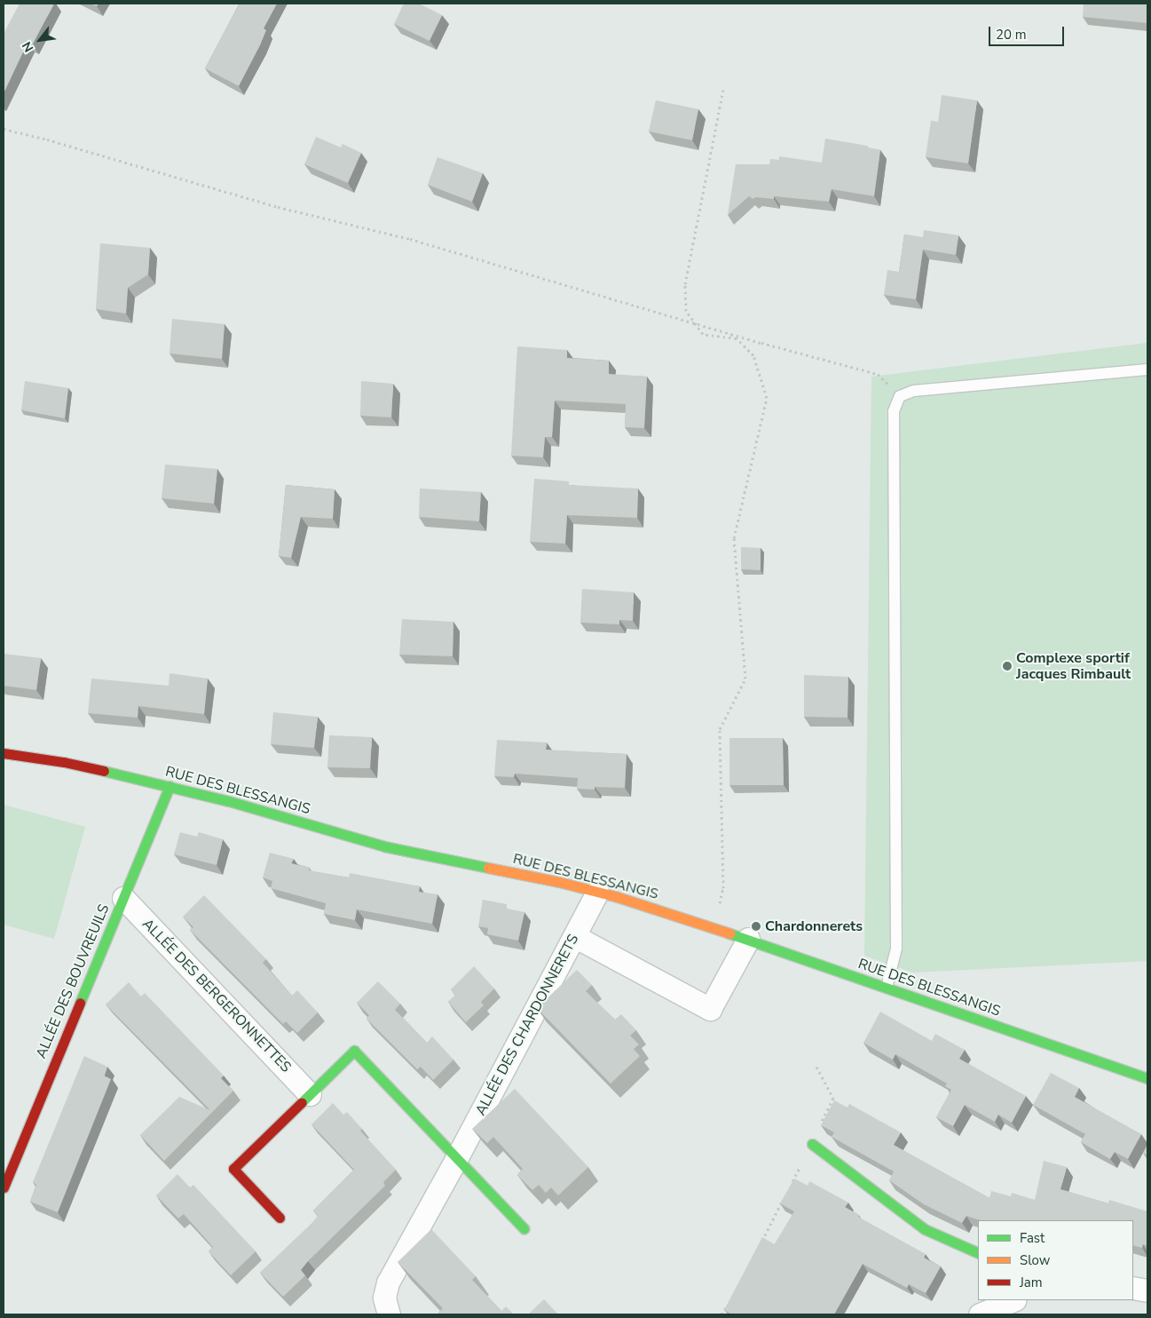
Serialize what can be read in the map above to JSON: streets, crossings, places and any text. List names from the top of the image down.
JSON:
{
  "streets": {
    "street": [
      "RUE DES BLESSANGIS",
      "ALLÉE DES BOUVREUILS",
      "ALLÉE DES BERGERONNETTES",
      "ALLÉE DES CHARDONNERETS"
    ]
  },
  "crossings": [
    ["RUE DES BLESSANGIS", "ALLÉE DES BOUVREUILS"],
    ["RUE DES BLESSANGIS", "ALLÉE DES CHARDONNERETS"],
    ["ALLÉE DES BOUVREUILS", "ALLÉE DES BERGERONNETTES"]
  ],
  "places": ["Complexe sportif Jacques Rimbault", "Chardonnerets"],
  "legend": ["Fast", "Slow", "Jam"],
  "scale_bar": "20 m",
  "north": "bottom left"
}
